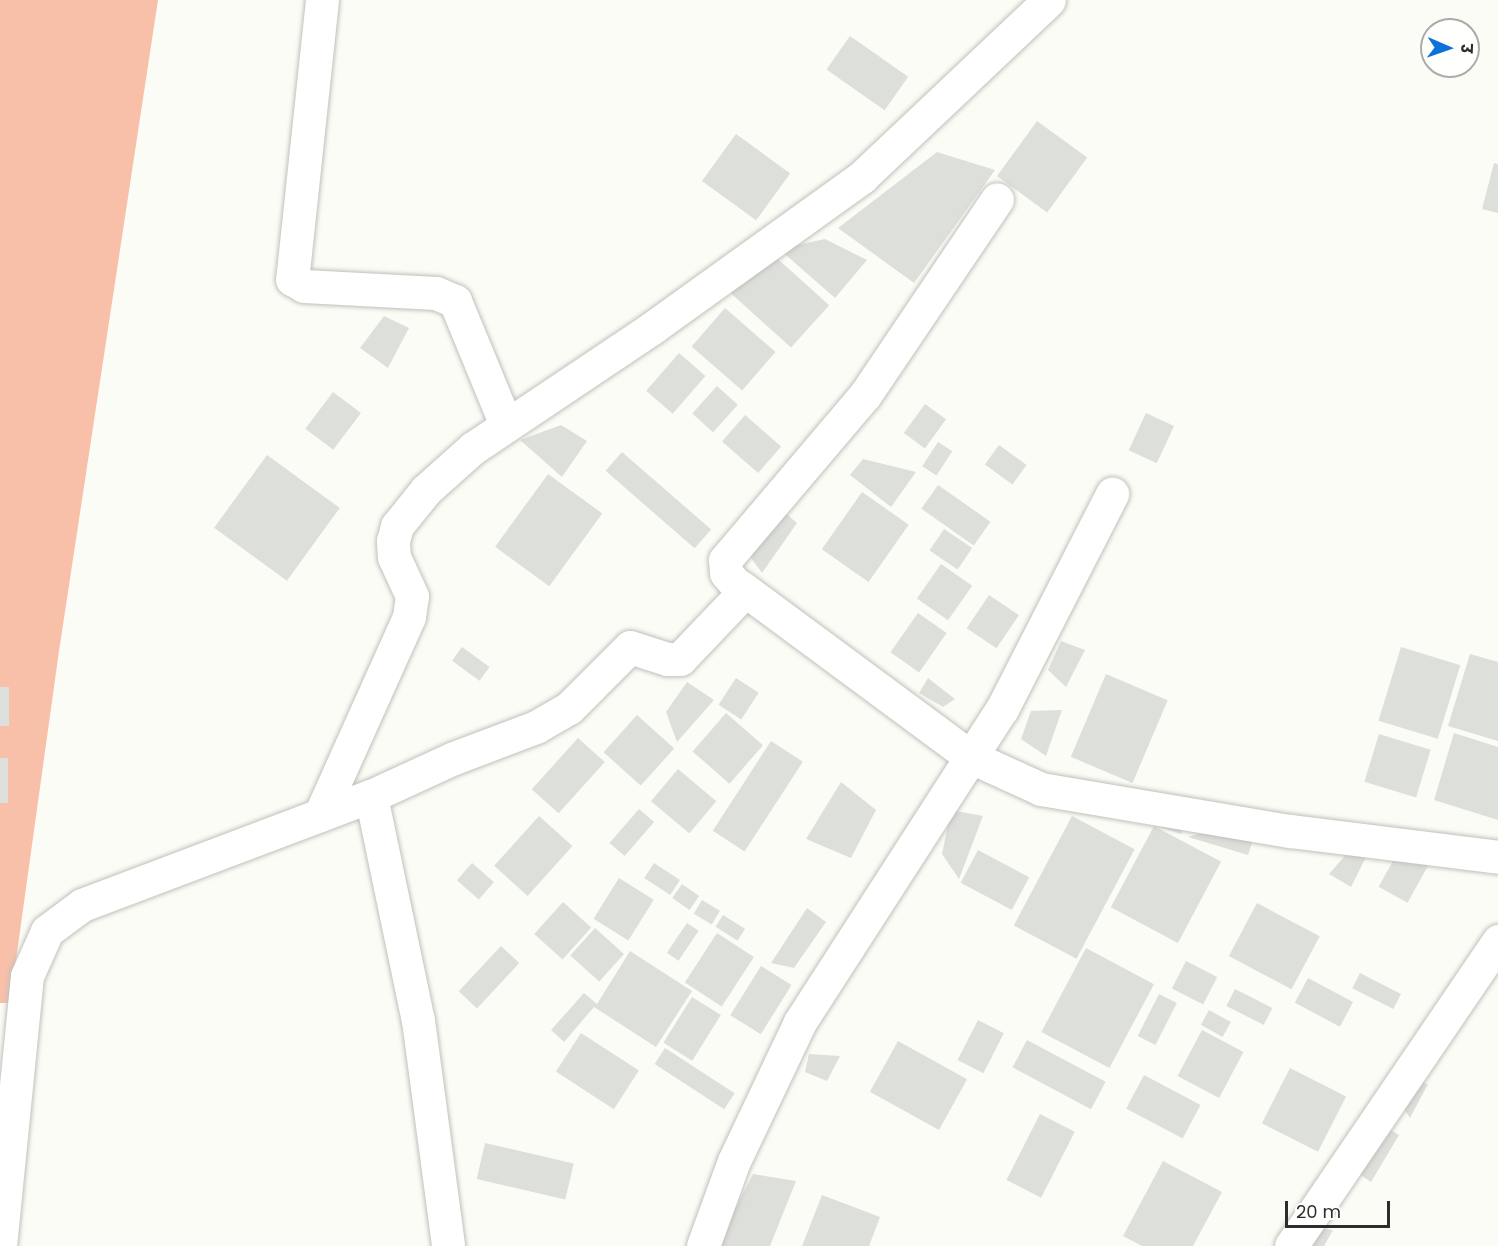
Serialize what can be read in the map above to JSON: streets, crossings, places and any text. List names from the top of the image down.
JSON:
{
  "scale_bar": "20 m",
  "north": "right"
}
